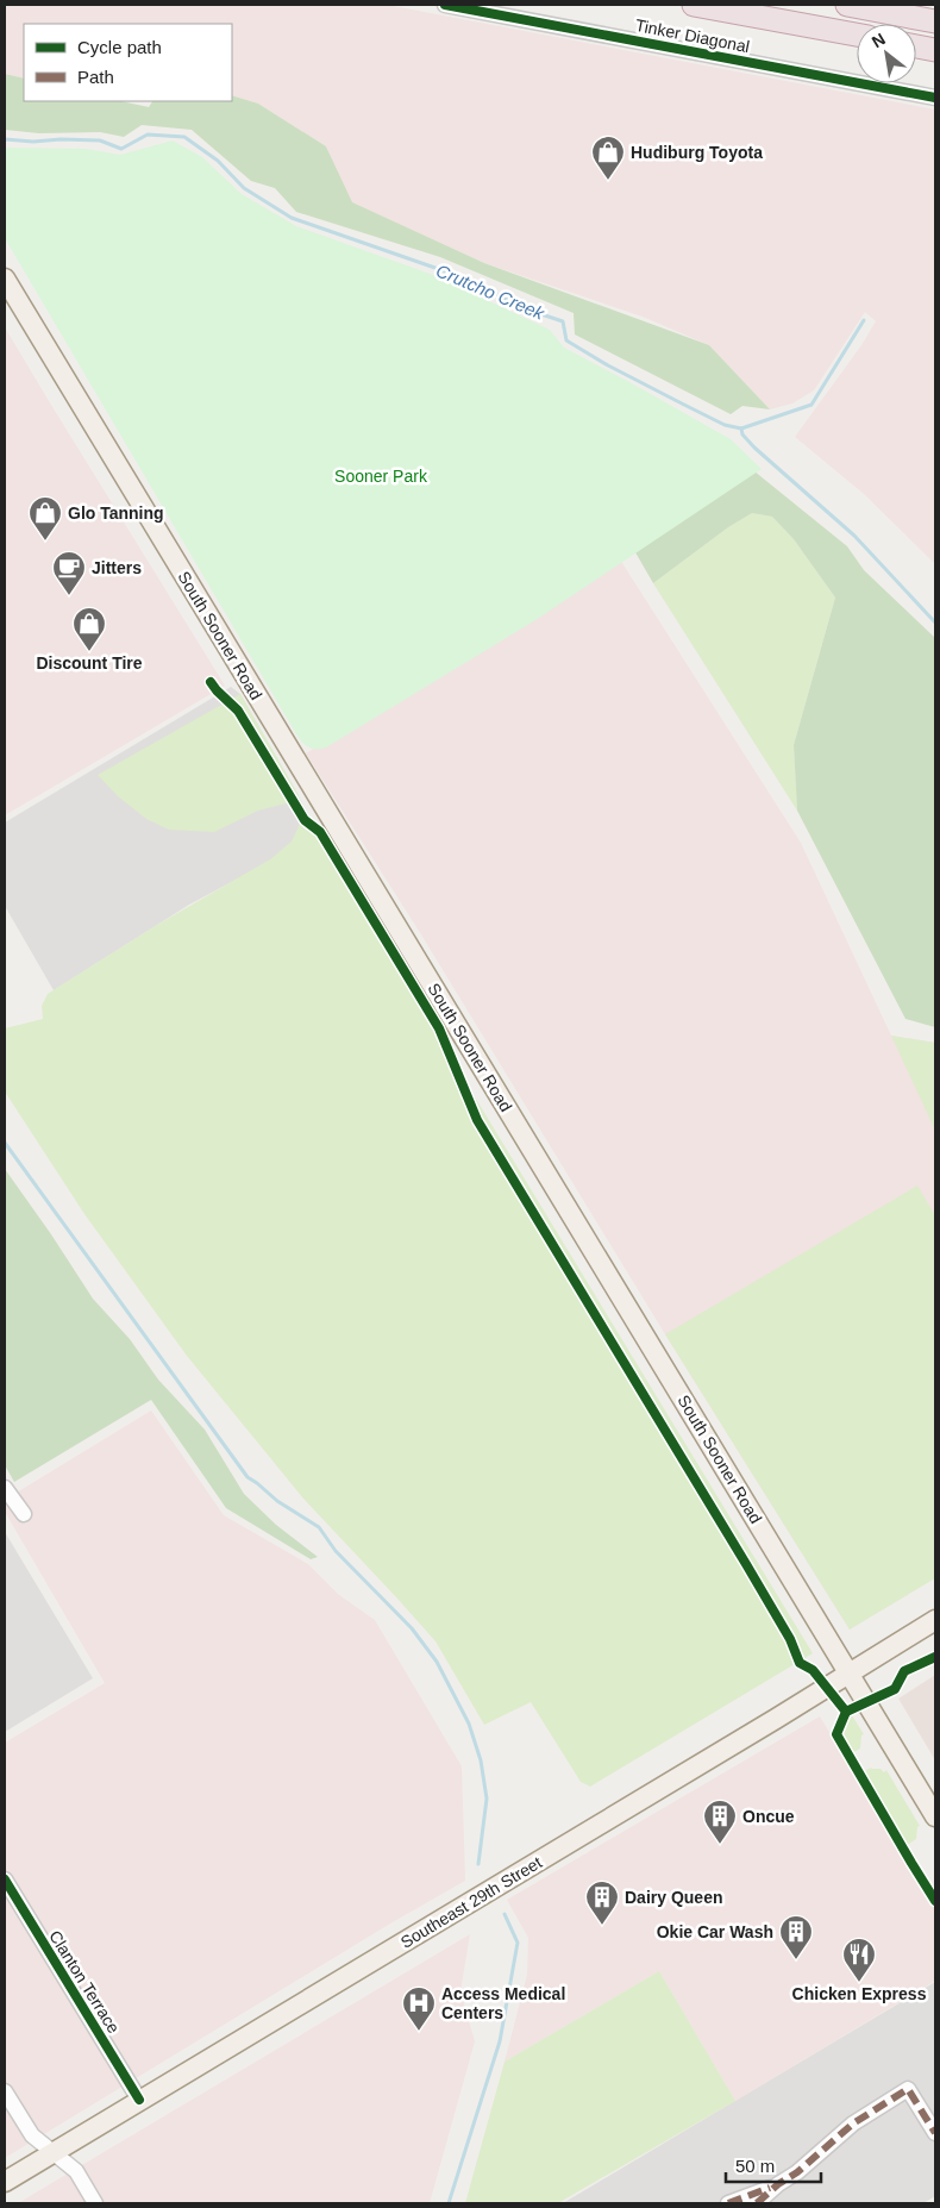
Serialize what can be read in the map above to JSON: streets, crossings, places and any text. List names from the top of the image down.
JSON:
{
  "streets": {
    "highway": ["Tinker Diagonal"],
    "main road": ["South Sooner Road", "Southeast 29th Street"],
    "street": ["Clanton Terrace"]
  },
  "crossings": [
    ["South Sooner Road", "Southeast 29th Street"],
    ["Southeast 29th Street", "Clanton Terrace"]
  ],
  "water": ["Crutcho Creek"],
  "parks": ["Sooner Park"],
  "places": {
    "shop": ["Hudiburg Toyota", "Glo Tanning", "Discount Tire"],
    "cafe": ["Jitters"],
    "building": ["Oncue", "Dairy Queen", "Okie Car Wash"],
    "restaurant": ["Chicken Express"],
    "hospital": ["Access Medical Centers"]
  },
  "legend": ["Cycle path", "Path"],
  "scale_bar": "50 m",
  "north": "top left"
}
